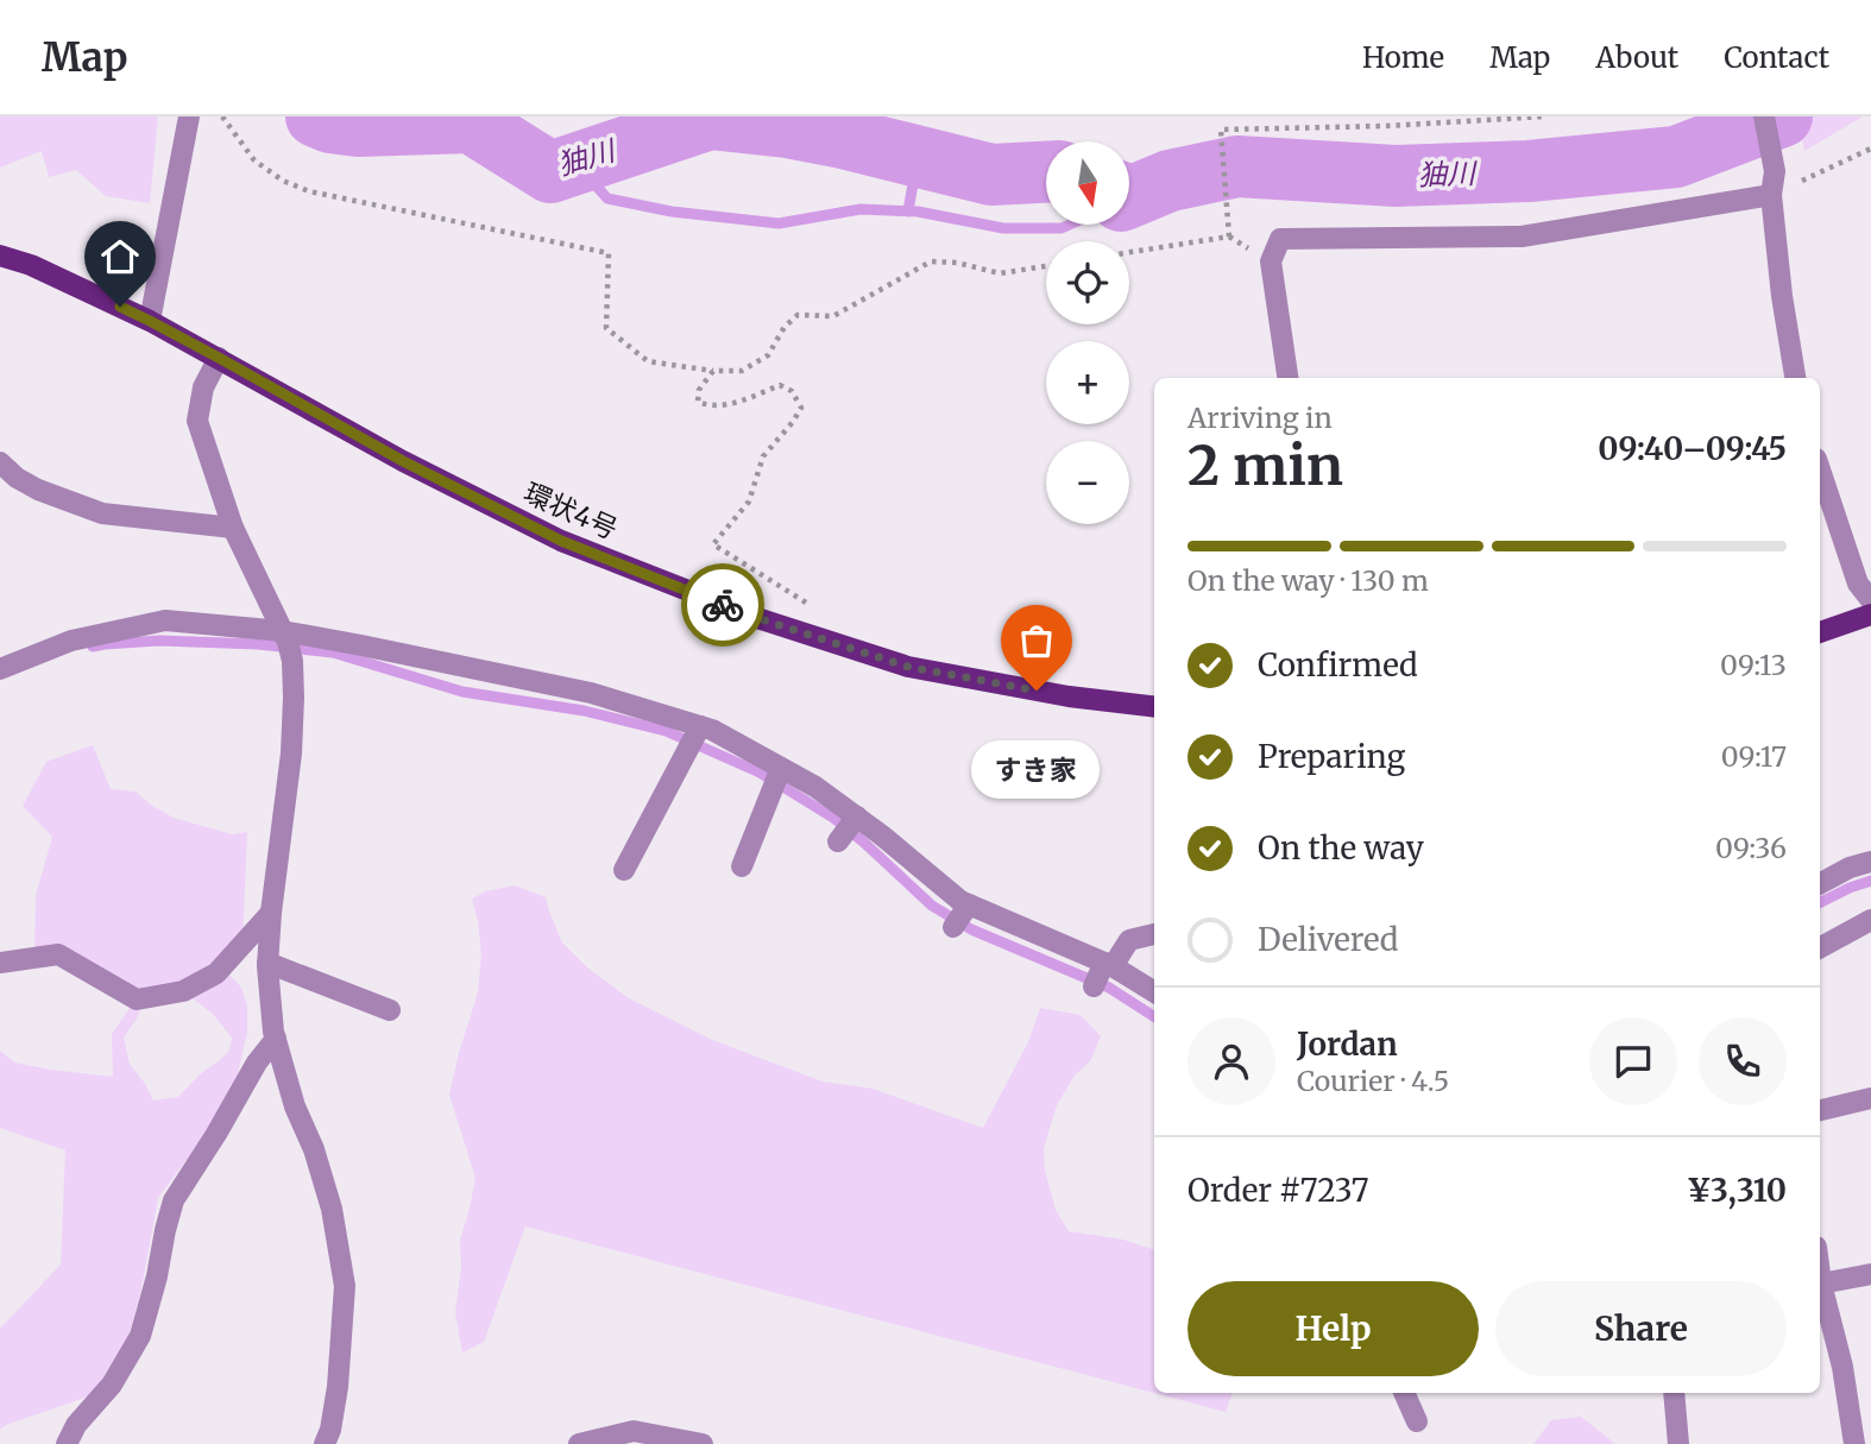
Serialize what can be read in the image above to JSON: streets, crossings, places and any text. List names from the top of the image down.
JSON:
{
  "streets": {
    "main road": ["環状4号"]
  },
  "water": ["㹨川"],
  "places": ["すき家"],
  "north": "bottom",
  "page": {
    "header": "Map",
    "nav": [
      "Home",
      "Map",
      "About",
      "Contact"
    ],
    "map_buttons": ["+", "−"],
    "heading": ["2 min", "Arriving in", "09:40–09:45"],
    "panel": [
      "Jordan",
      "Courier · 4.5",
      "Order #7237",
      "¥3,310"
    ],
    "bar": "On the way · 130 m",
    "list": [
      ["Confirmed", "09:13"],
      ["Preparing", "09:17"],
      ["On the way", "09:36"],
      "Delivered"
    ],
    "bubble": "すき家",
    "buttons": ["Help", "Share"]
  }
}
